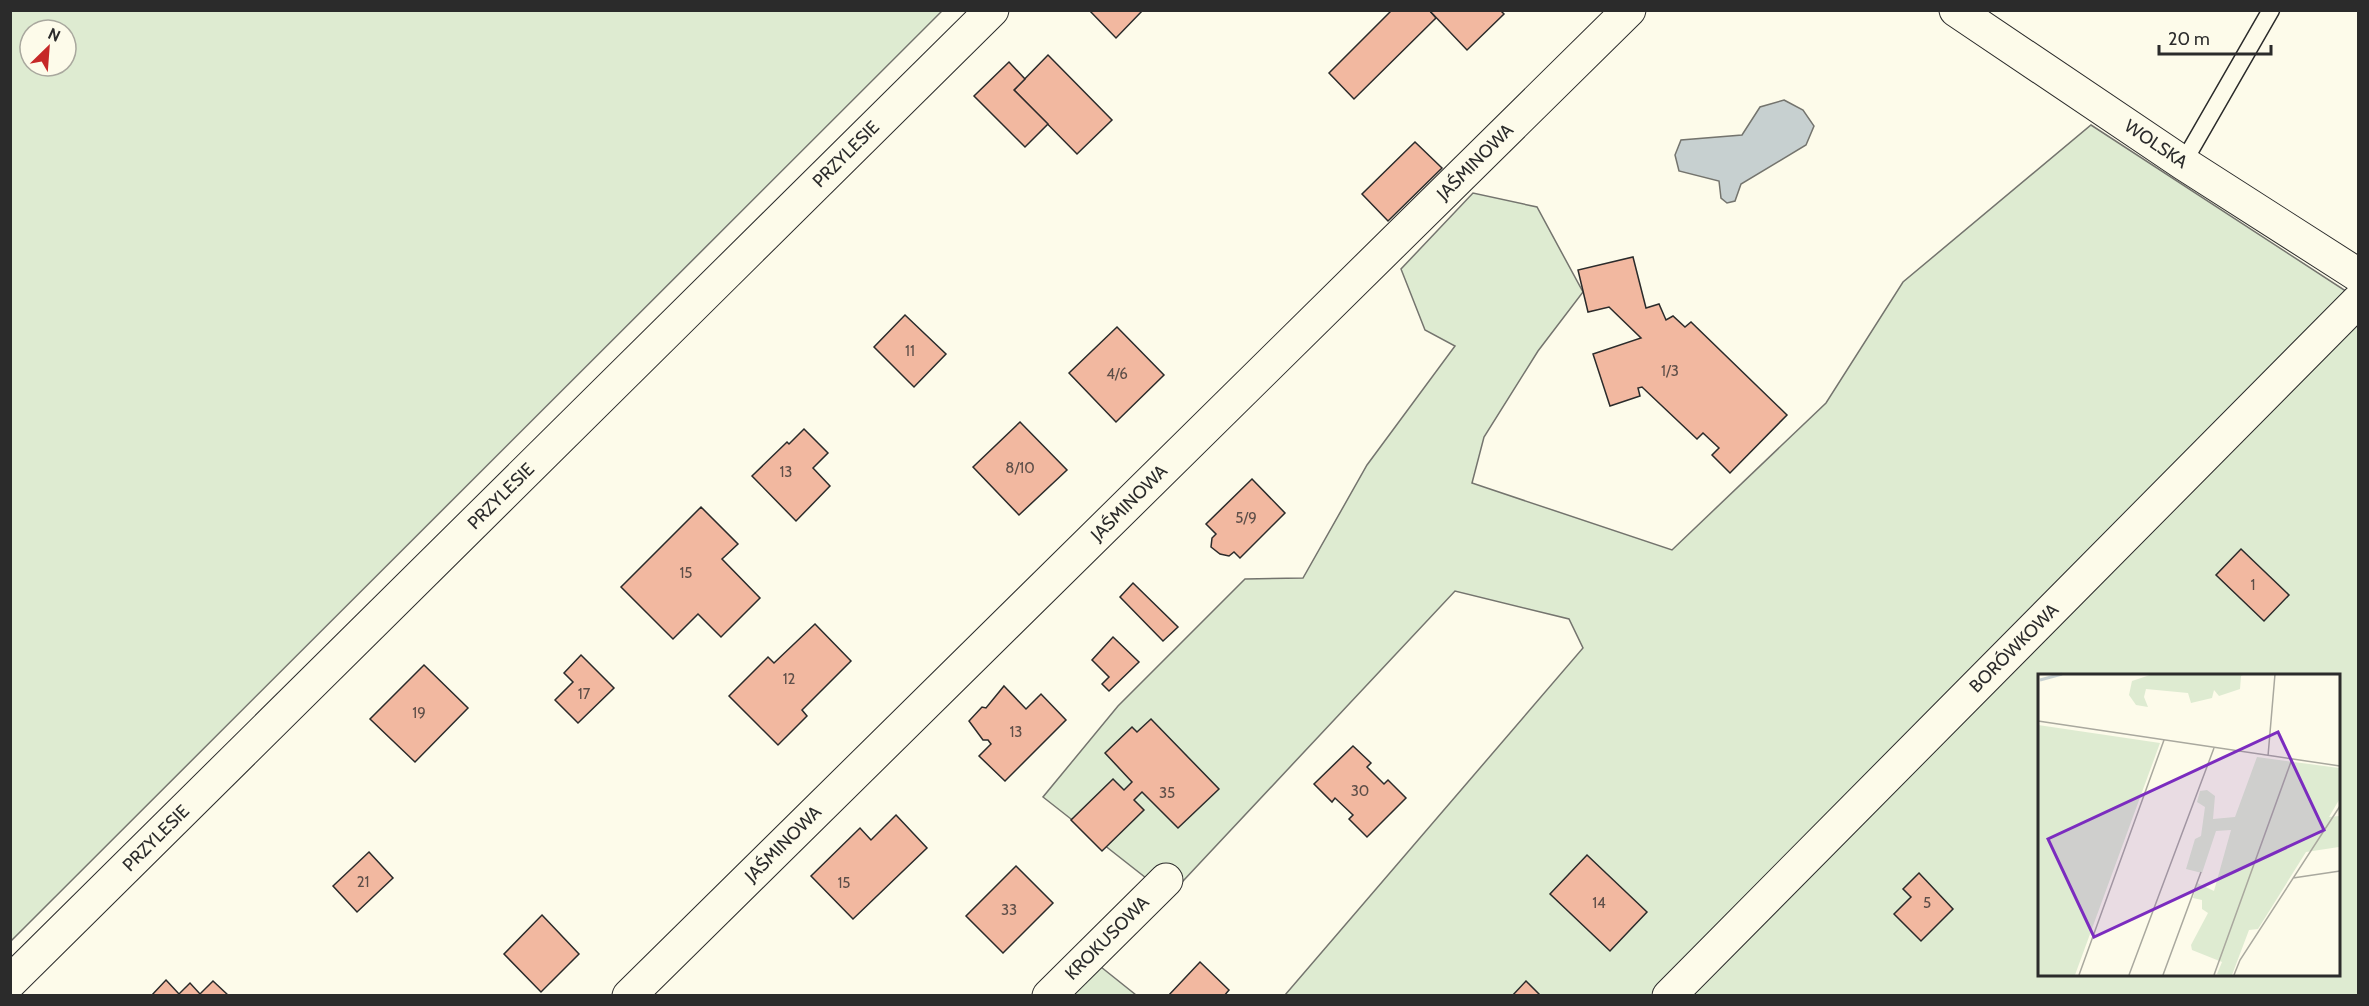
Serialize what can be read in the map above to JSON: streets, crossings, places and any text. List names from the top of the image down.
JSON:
{
  "streets": {
    "street": [
      "WOLSKA",
      "PRZYLESIE",
      "JAŚMINOWA",
      "BORÓWKOWA",
      "KROKUSOWA"
    ]
  },
  "house_numbers": [
    "11",
    "1/3",
    "4/6",
    "8/10",
    "13",
    "5/9",
    "15",
    "1",
    "12",
    "17",
    "19",
    "13",
    "30",
    "35",
    "21",
    "15",
    "14",
    "5",
    "33"
  ],
  "scale_bar": "20 m",
  "north": "top right"
}
